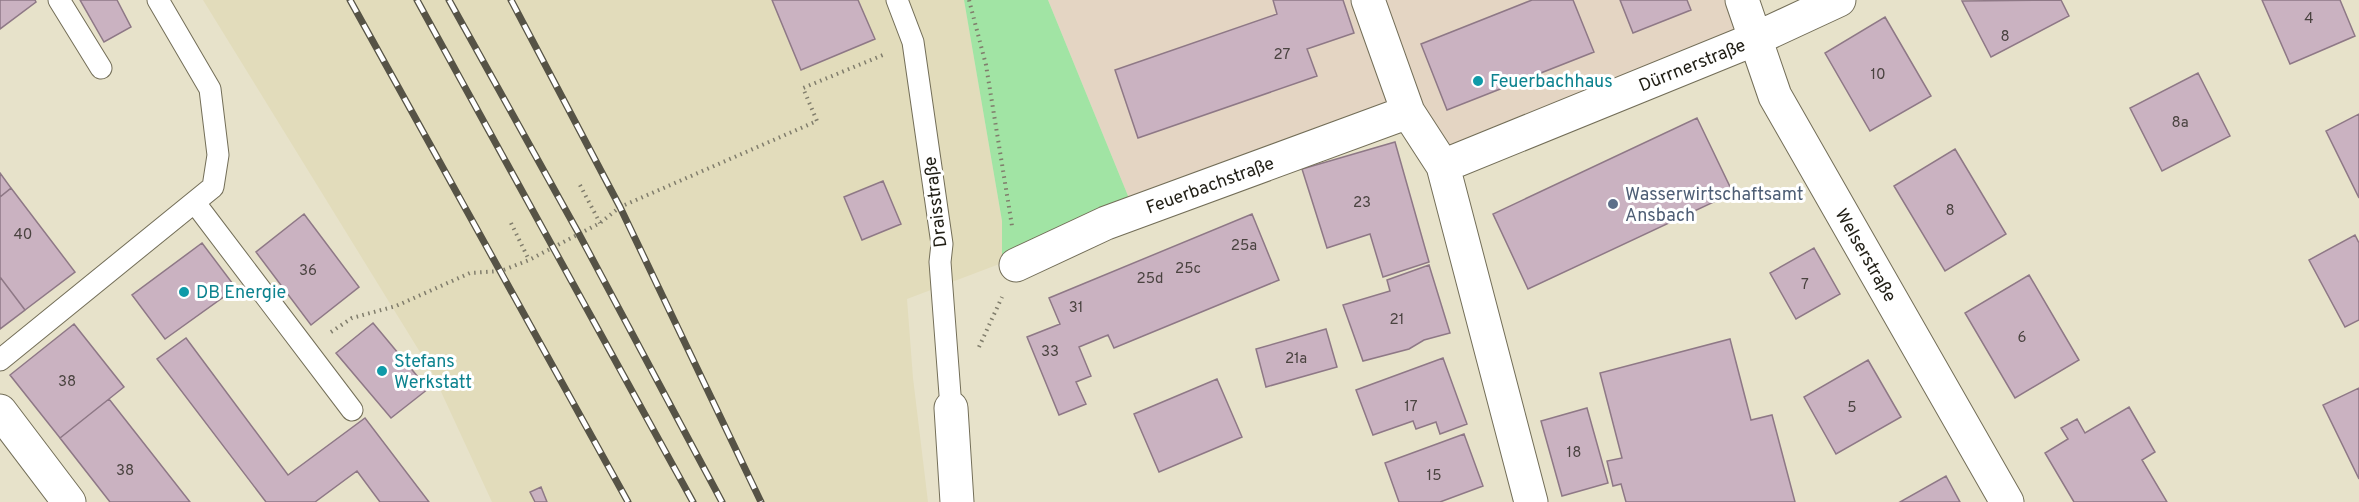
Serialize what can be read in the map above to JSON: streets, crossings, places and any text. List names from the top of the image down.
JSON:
{
  "streets": {
    "street": ["Dürrnerstraße", "Feuerbachstraße", "Welserstraße"],
    "lane": ["Draisstraße"]
  },
  "crossings": [
    ["Dürrnerstraße", "Welserstraße"]
  ],
  "places": [
    "Feuerbachhaus",
    "Wasserwirtschaftsamt Ansbach",
    "DB Energie",
    "Stefans Werkstatt"
  ],
  "house_numbers": [
    "4",
    "8",
    "27",
    "10",
    "8a",
    "23",
    "8",
    "40",
    "25a",
    "25c",
    "36",
    "25d",
    "7",
    "31",
    "21",
    "6",
    "33",
    "21a",
    "38",
    "17",
    "5",
    "18",
    "38",
    "15"
  ]
}
